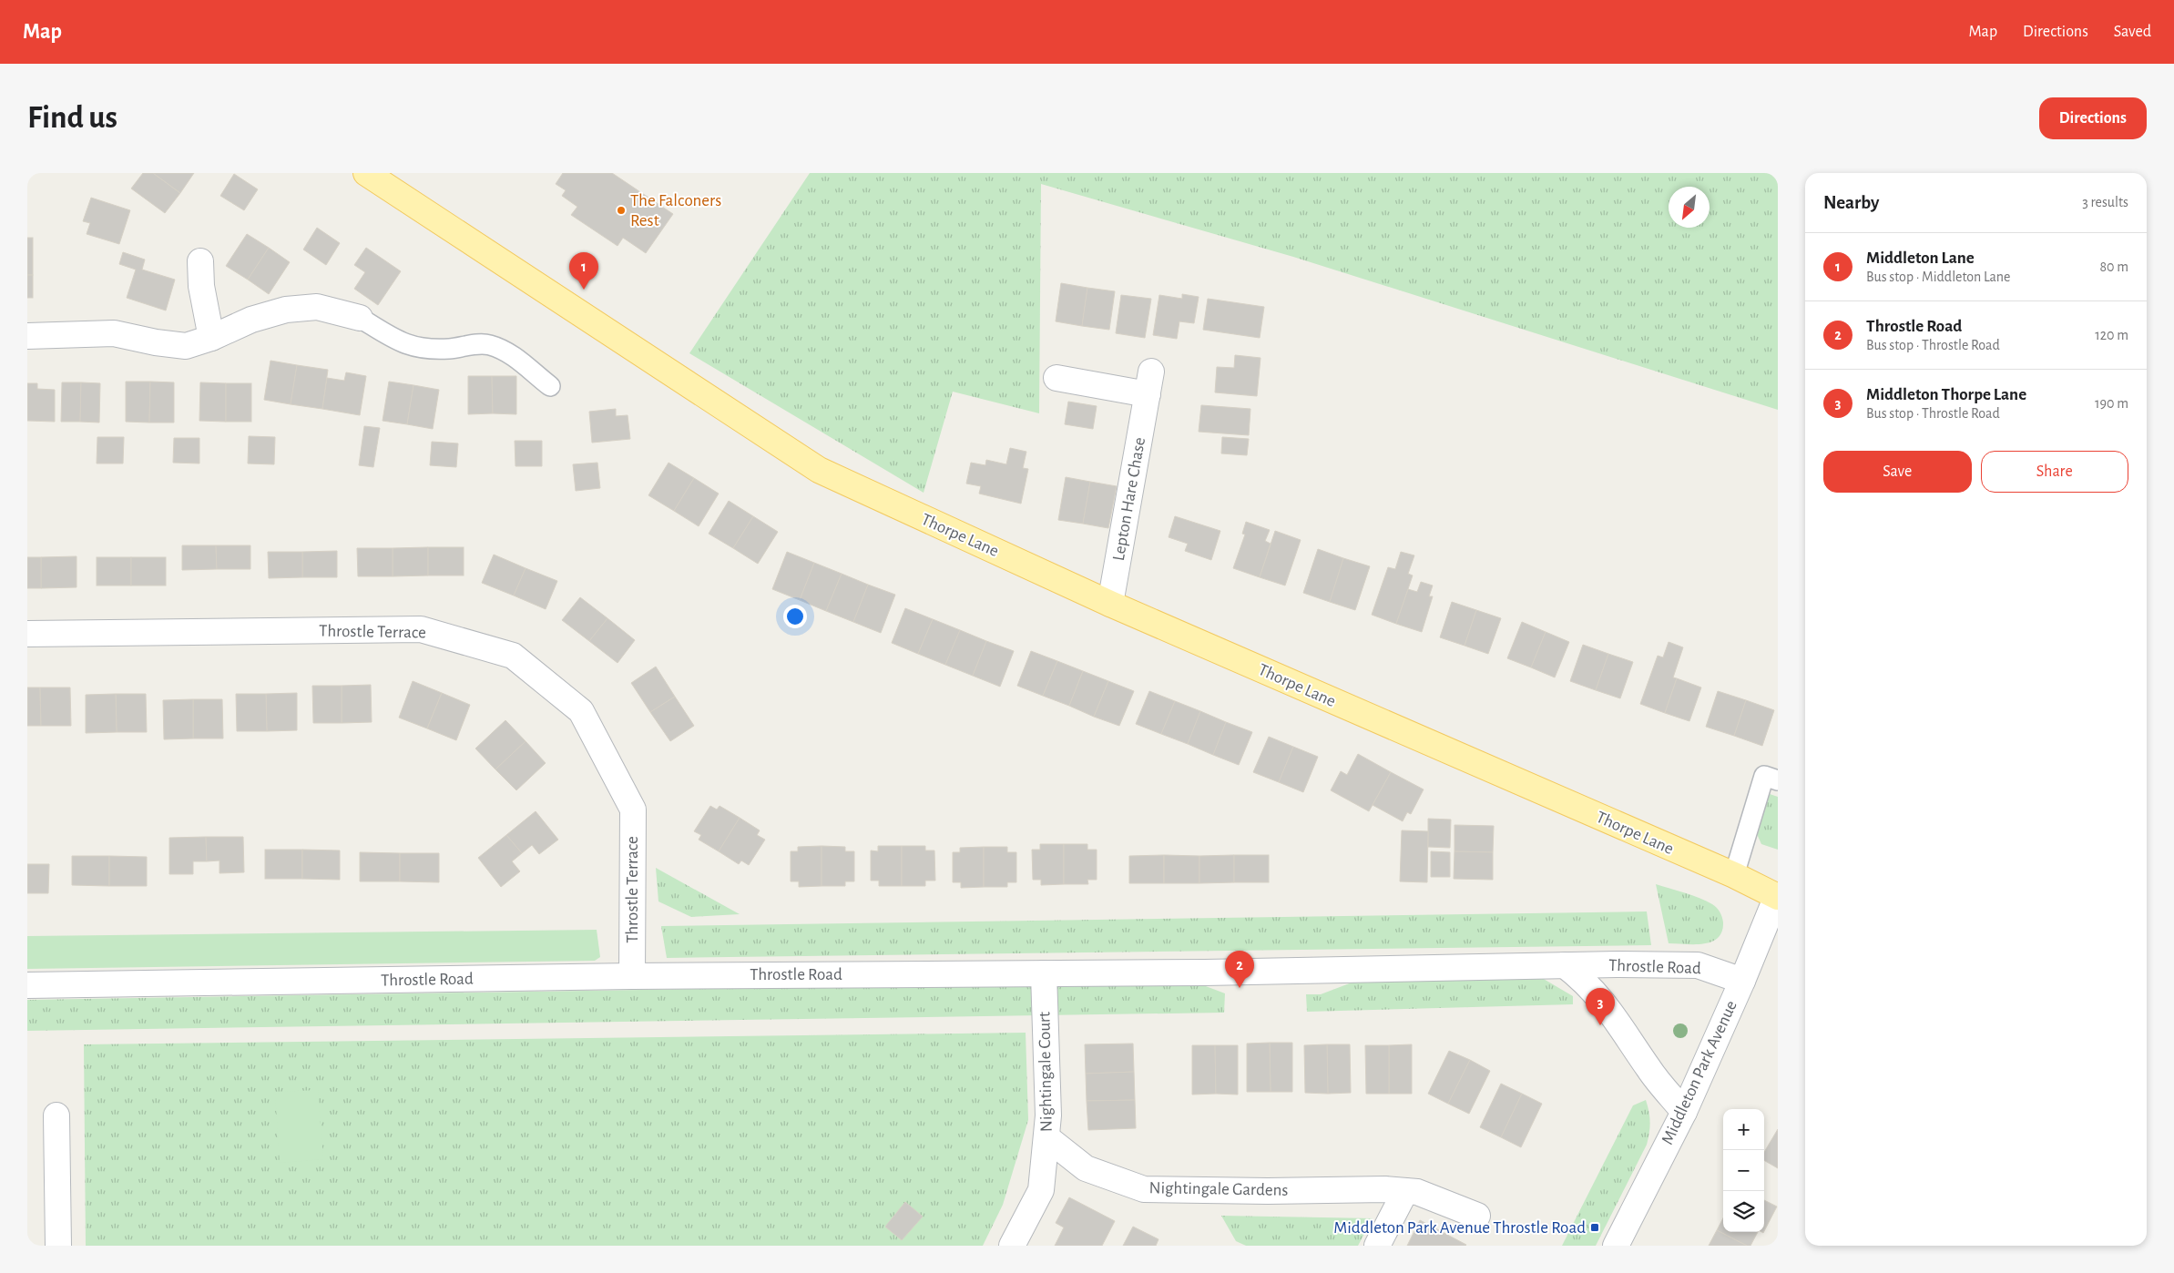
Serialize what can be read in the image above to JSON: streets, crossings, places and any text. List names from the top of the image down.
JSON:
{
  "streets": {
    "main road": ["Thorpe Lane"],
    "street": [
      "Lepton Hare Chase",
      "Throstle Terrace",
      "Throstle Road",
      "Nightingale Court",
      "Middleton Park Avenue",
      "Nightingale Gardens"
    ]
  },
  "crossings": [
    ["Lepton Hare Chase", "Thorpe Lane"],
    ["Thorpe Lane", "Middleton Park Avenue"],
    ["Throstle Terrace", "Throstle Road"],
    ["Throstle Road", "Nightingale Court"],
    ["Throstle Road", "Middleton Park Avenue"],
    ["Nightingale Court", "Nightingale Gardens"]
  ],
  "places": {
    "other": ["The Falconers Rest"],
    "transit": ["Middleton Park Avenue Throstle Road"]
  },
  "north": "bottom left",
  "page": {
    "header": "Map",
    "nav": ["Map", "Directions", "Saved"],
    "buttons": [
      "Directions",
      ["Save", "Share"]
    ],
    "title": "Find us",
    "heading": ["Nearby", "3 results"],
    "list": [
      {
        "mark": "1",
        "name": "Middleton Lane",
        "note": "Bus stop · Middleton Lane",
        "value": "80 m"
      },
      {
        "mark": "2",
        "name": "Throstle Road",
        "note": "Bus stop · Throstle Road",
        "value": "120 m"
      },
      {
        "mark": "3",
        "name": "Middleton Thorpe Lane",
        "note": "Bus stop · Throstle Road",
        "value": "190 m"
      }
    ],
    "pins": ["1", "2", "3"],
    "map_buttons": ["+", "−"]
  }
}
